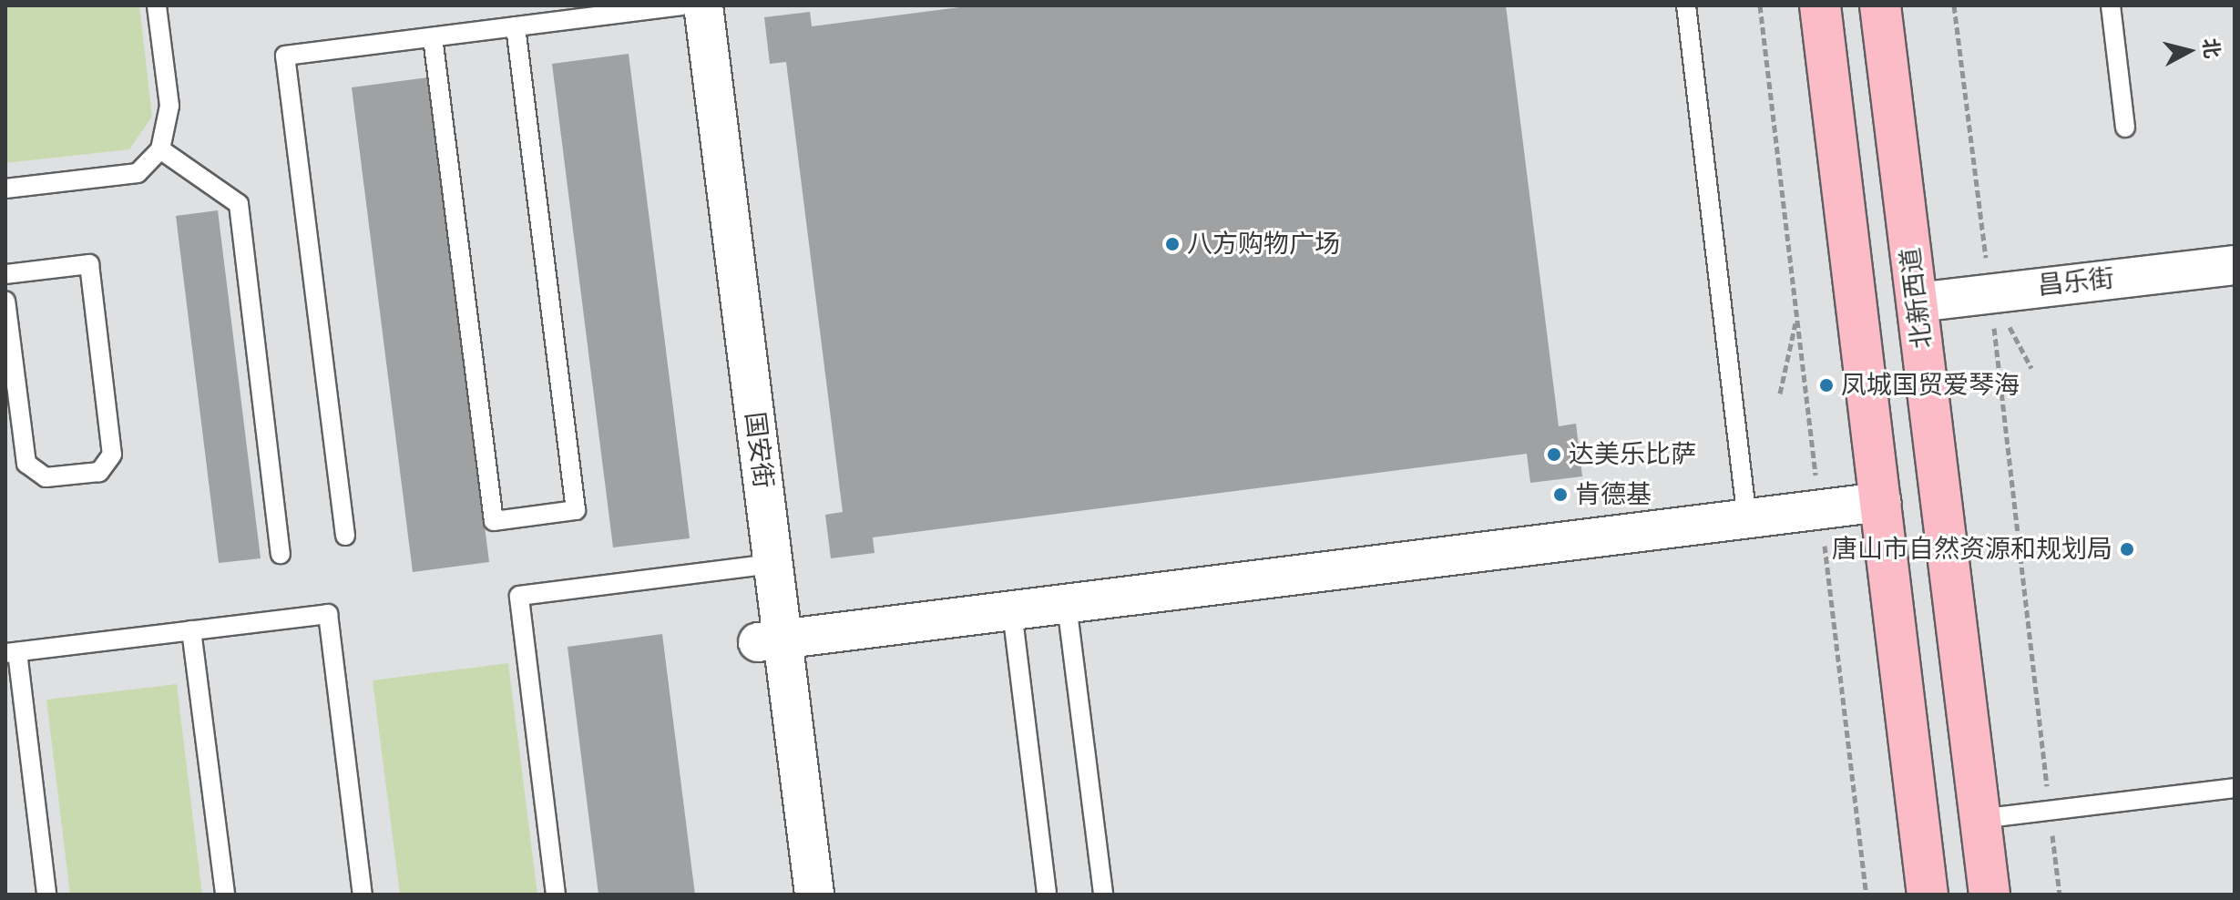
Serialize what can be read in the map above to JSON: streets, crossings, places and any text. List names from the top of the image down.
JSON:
{
  "streets": {
    "main road": ["北新西道"],
    "street": ["昌乐街", "国安街"]
  },
  "crossings": [
    ["昌乐街", "北新西道"]
  ],
  "places": [
    "八方购物广场",
    "凤城国贸爱琴海",
    "达美乐比萨",
    "肯德基",
    "唐山市自然资源和规划局"
  ],
  "north": "right"
}
